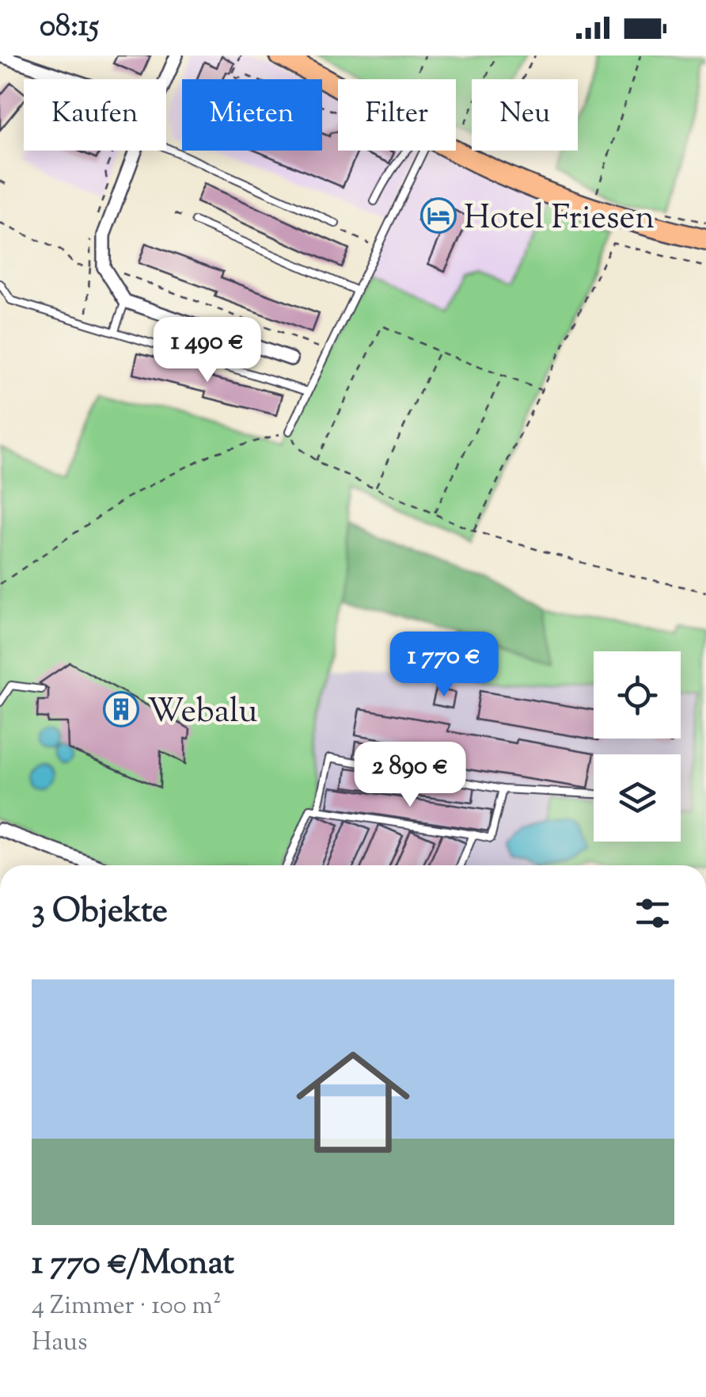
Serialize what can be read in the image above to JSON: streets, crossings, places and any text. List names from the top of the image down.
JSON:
{
  "places": {
    "hotel": ["Hotel Friesen"],
    "building": ["Webalu"]
  },
  "page": {
    "status": "08:15",
    "chip": [
      "Kaufen",
      "Mieten",
      "Filter",
      "Neu"
    ],
    "price": ["1 490 €", "1 770 €", "2 890 €"],
    "heading": "3 Objekte",
    "list": [
      {
        "name": "1 770 €/Monat",
        "note": "4 Zimmer · 100 m² · Haus"
      }
    ]
  }
}
